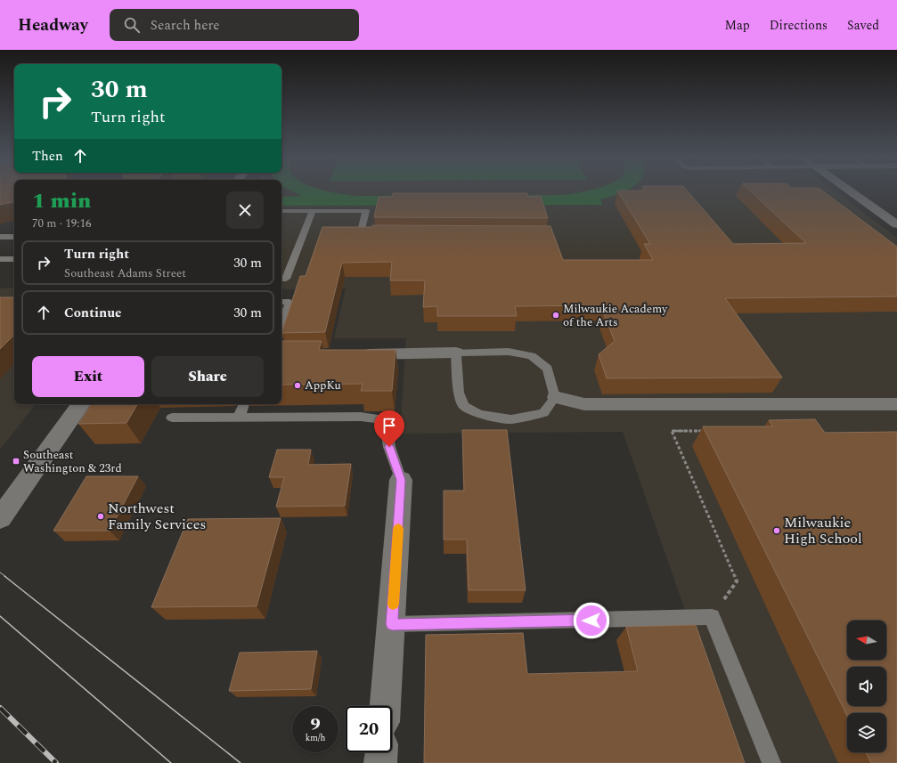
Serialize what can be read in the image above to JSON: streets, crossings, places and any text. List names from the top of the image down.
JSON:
{
  "places": {
    "other": [
      "Milwaukie Academy of the Arts",
      "AppKu",
      "Northwest Family Services",
      "Milwaukie High School"
    ],
    "transit": ["Southeast Washington & 23rd"]
  },
  "north": "left",
  "page": {
    "header": "Headway",
    "search": "Search here",
    "nav": ["Map", "Directions", "Saved"],
    "turn": ["30 m", "Turn right"],
    "then": "Then",
    "heading": ["1 min", "70 m · 19:16"],
    "list": [
      {
        "name": "Turn right",
        "note": "Southeast Adams Street",
        "value": "30 m"
      },
      {
        "name": "Continue",
        "value": "30 m"
      }
    ],
    "buttons": ["Exit", "Share"],
    "speed": "9 km/h",
    "limit": "20"
  }
}
